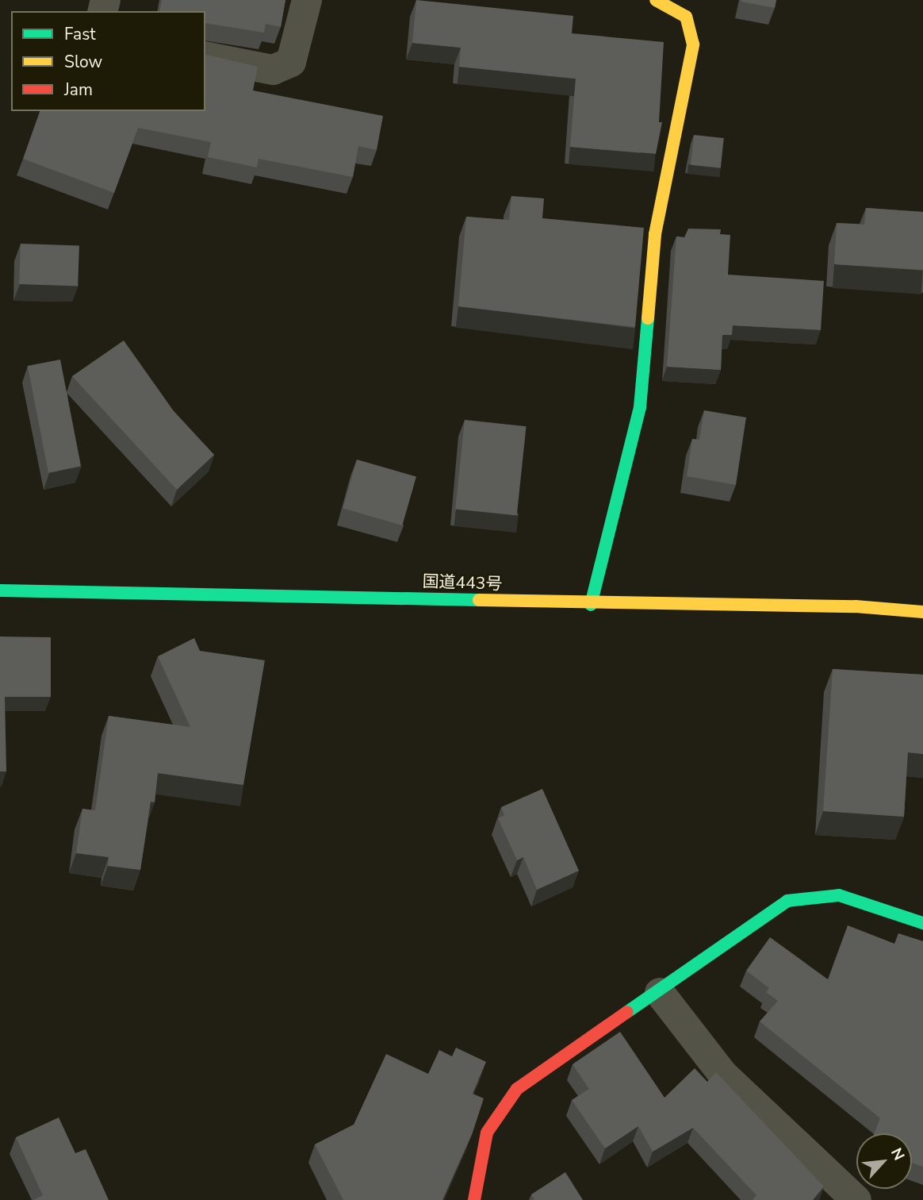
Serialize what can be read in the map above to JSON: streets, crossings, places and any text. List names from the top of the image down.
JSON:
{
  "streets": {
    "main road": ["国道443号"]
  },
  "legend": ["Fast", "Slow", "Jam"],
  "north": "top right"
}
